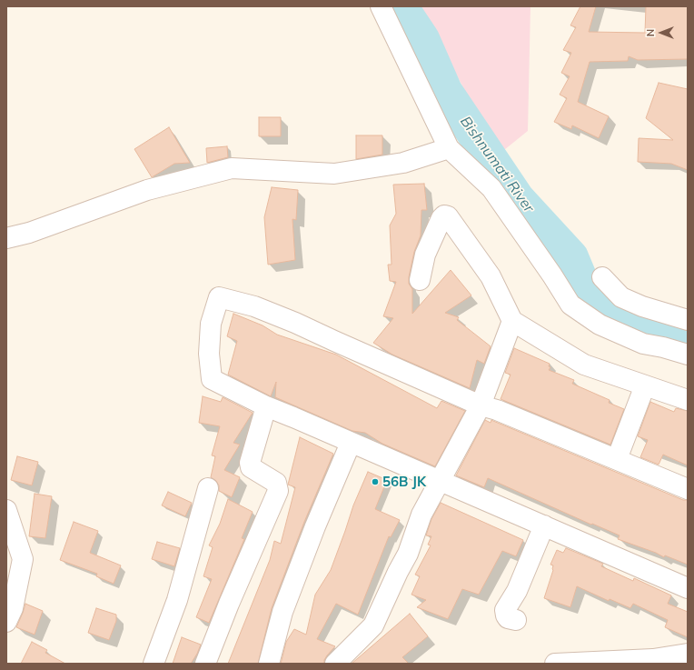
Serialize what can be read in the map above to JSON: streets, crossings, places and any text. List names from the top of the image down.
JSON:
{
  "water": ["Bishnumati River"],
  "places": ["56B JK"],
  "north": "left"
}
